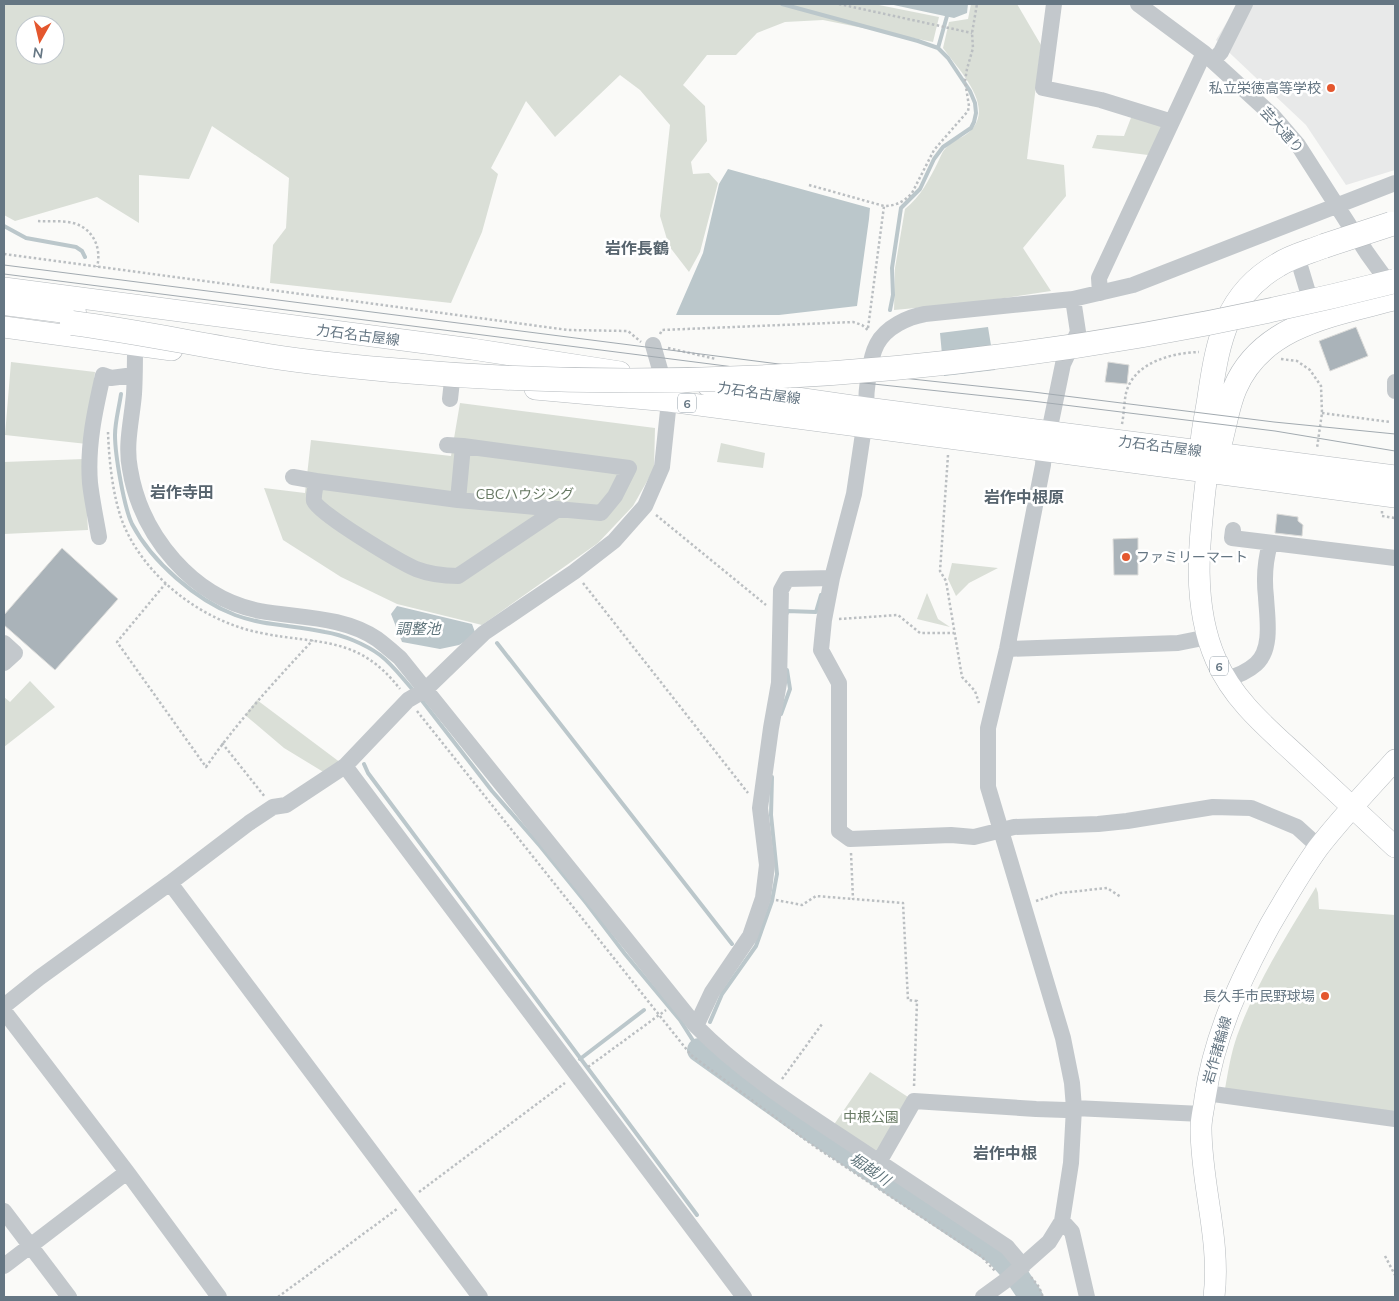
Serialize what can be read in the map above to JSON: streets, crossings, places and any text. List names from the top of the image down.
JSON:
{
  "streets": {
    "main road": ["力石名古屋線", "6", "岩作諸輪線"],
    "street": ["芸大通り"]
  },
  "crossings": [
    ["力石名古屋線", "岩作諸輪線"]
  ],
  "districts": [
    "岩作長鶴",
    "岩作寺田",
    "岩作中根原",
    "岩作中根"
  ],
  "water": ["調整池", "堀越川"],
  "parks": ["CBCハウジング", "中根公園"],
  "places": ["私立栄徳高等学校", "ファミリーマート", "長久手市民野球場"],
  "north": "bottom"
}
